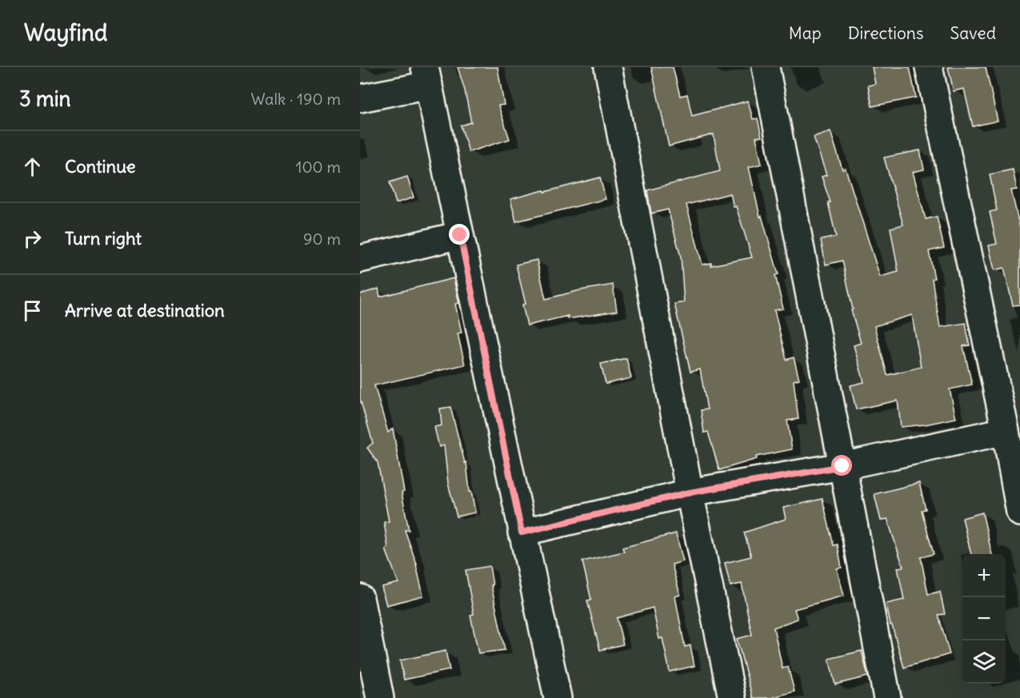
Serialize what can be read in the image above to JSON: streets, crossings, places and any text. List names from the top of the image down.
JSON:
{
  "page": {
    "header": "Wayfind",
    "nav": ["Map", "Directions", "Saved"],
    "heading": ["3 min", "Walk · 190 m"],
    "list": [
      ["Continue", "100 m"],
      ["Turn right", "90 m"],
      "Arrive at destination"
    ],
    "map_buttons": ["+", "−"]
  }
}
